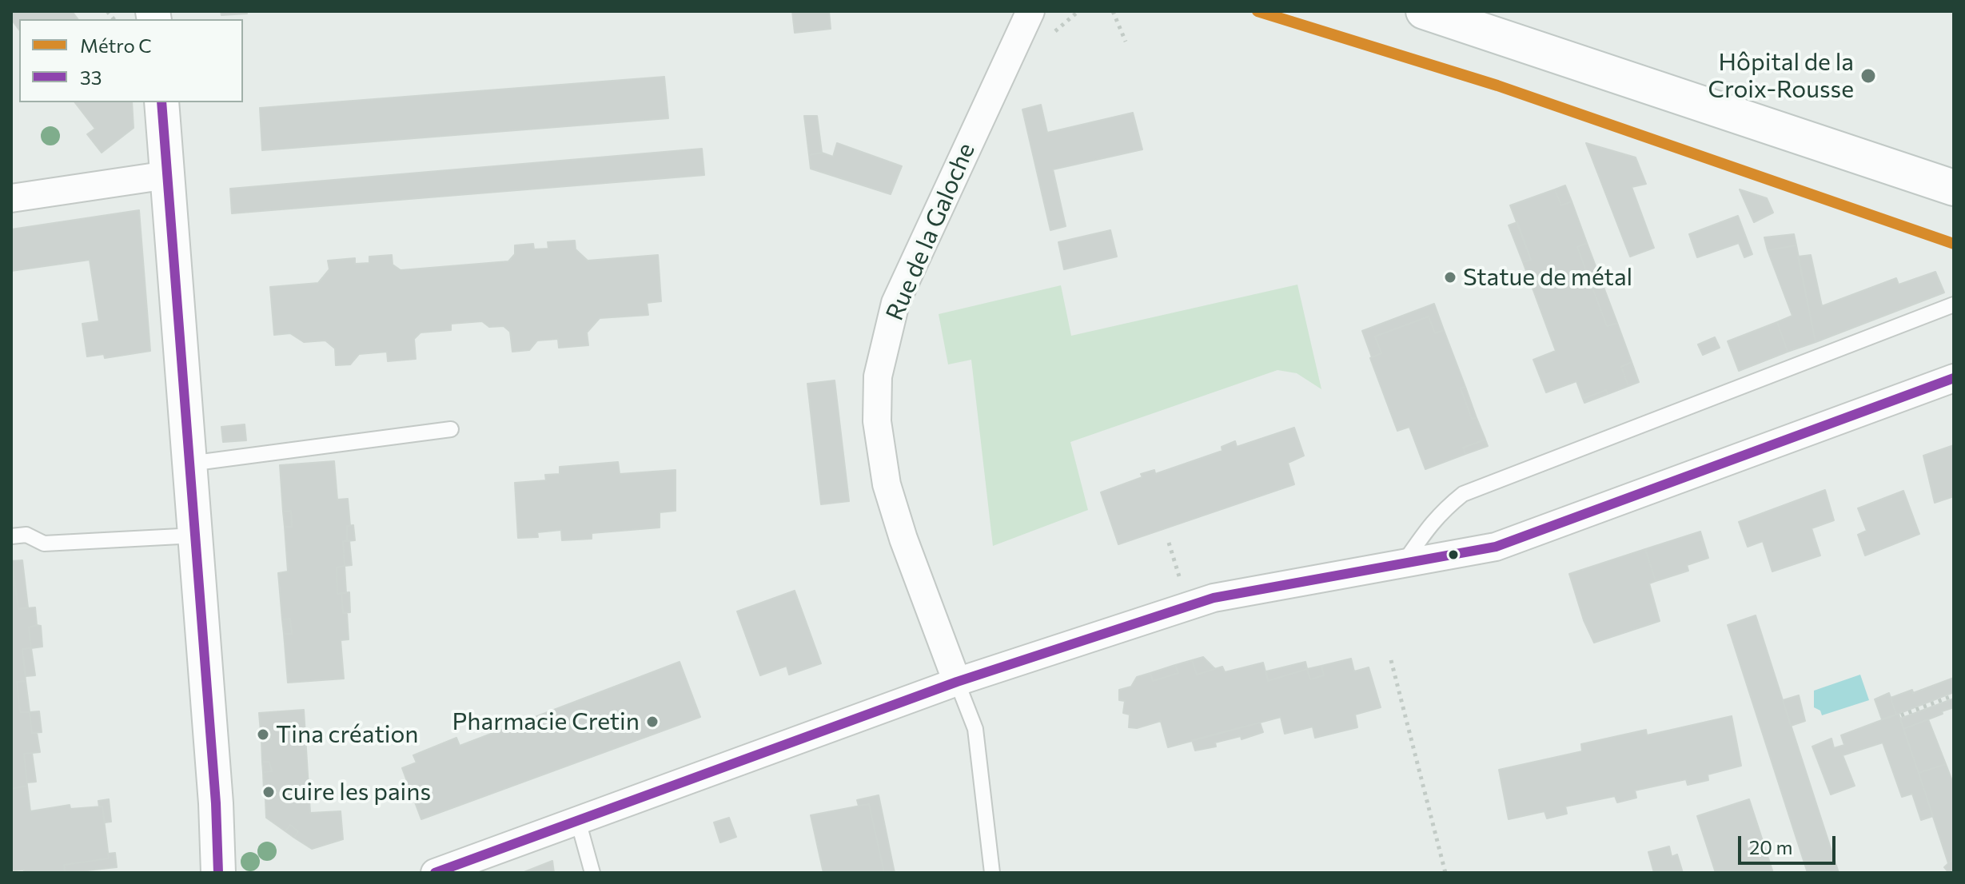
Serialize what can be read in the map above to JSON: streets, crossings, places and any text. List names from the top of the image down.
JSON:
{
  "streets": {
    "street": ["Rue de la Galoche"]
  },
  "places": [
    "Hôpital de la Croix-Rousse",
    "Statue de métal",
    "Pharmacie Cretin",
    "Tina création",
    "cuire les pains"
  ],
  "lines": ["metro line C", "transit line 33"],
  "legend": ["Métro C", "33"],
  "scale_bar": "20 m"
}
